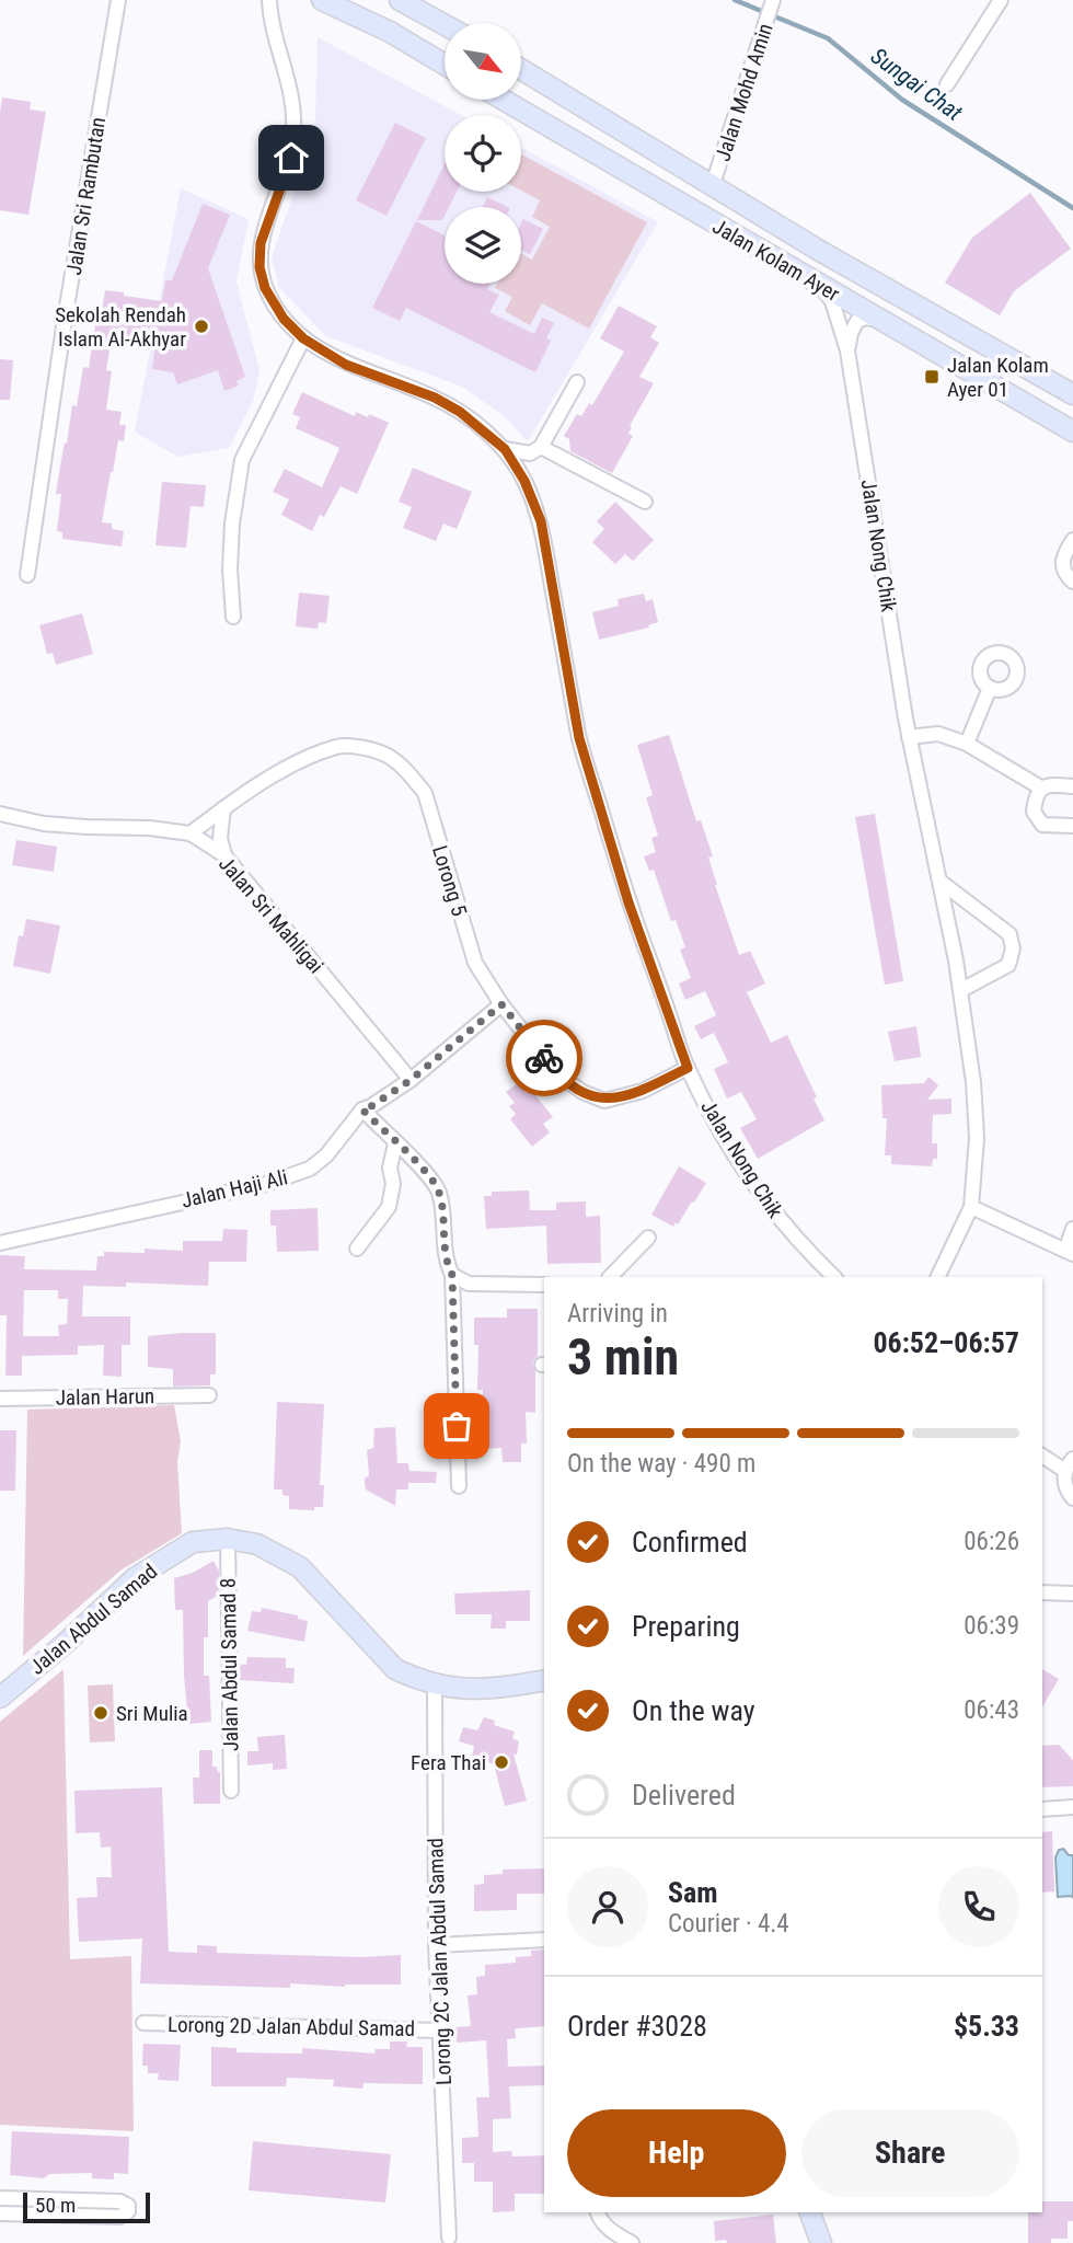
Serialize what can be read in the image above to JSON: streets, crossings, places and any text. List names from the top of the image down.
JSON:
{
  "streets": {
    "main road": ["Jalan Kolam Ayer", "Jalan Abdul Samad"],
    "street": [
      "Jalan Mohd Amin",
      "Jalan Sri Rambutan",
      "Jalan Nong Chik",
      "Lorong 5",
      "Jalan Sri Mahligai",
      "Jalan Haji Ali",
      "Jalan Harun",
      "Jalan Abdul Samad 8",
      "Lorong 2C Jalan Abdul Samad",
      "Lorong 2D Jalan Abdul Samad"
    ]
  },
  "crossings": [
    ["Jalan Mohd Amin", "Jalan Kolam Ayer"],
    ["Jalan Kolam Ayer", "Jalan Nong Chik"],
    ["Jalan Nong Chik", "Lorong 5"],
    ["Lorong 5", "Jalan Sri Mahligai"],
    ["Lorong 5", "Jalan Haji Ali"],
    ["Jalan Sri Mahligai", "Jalan Haji Ali"],
    ["Jalan Abdul Samad", "Jalan Abdul Samad 8"],
    ["Jalan Abdul Samad", "Lorong 2C Jalan Abdul Samad"],
    ["Lorong 2C Jalan Abdul Samad", "Lorong 2D Jalan Abdul Samad"]
  ],
  "water": ["Sungai Chat"],
  "places": {
    "other": ["Sekolah Rendah Islam Al-Akhyar", "Sri Mulia", "Fera Thai"],
    "transit": ["Jalan Kolam Ayer 01"]
  },
  "scale_bar": "50 m",
  "north": "bottom right",
  "page": {
    "heading": ["3 min", "Arriving in", "06:52–06:57"],
    "panel": [
      "Sam",
      "Courier · 4.4",
      "Order #3028",
      "$5.33"
    ],
    "bar": "On the way · 490 m",
    "list": [
      ["Confirmed", "06:26"],
      ["Preparing", "06:39"],
      ["On the way", "06:43"],
      "Delivered"
    ],
    "buttons": ["Help", "Share"],
    "scale": "50 m"
  }
}
